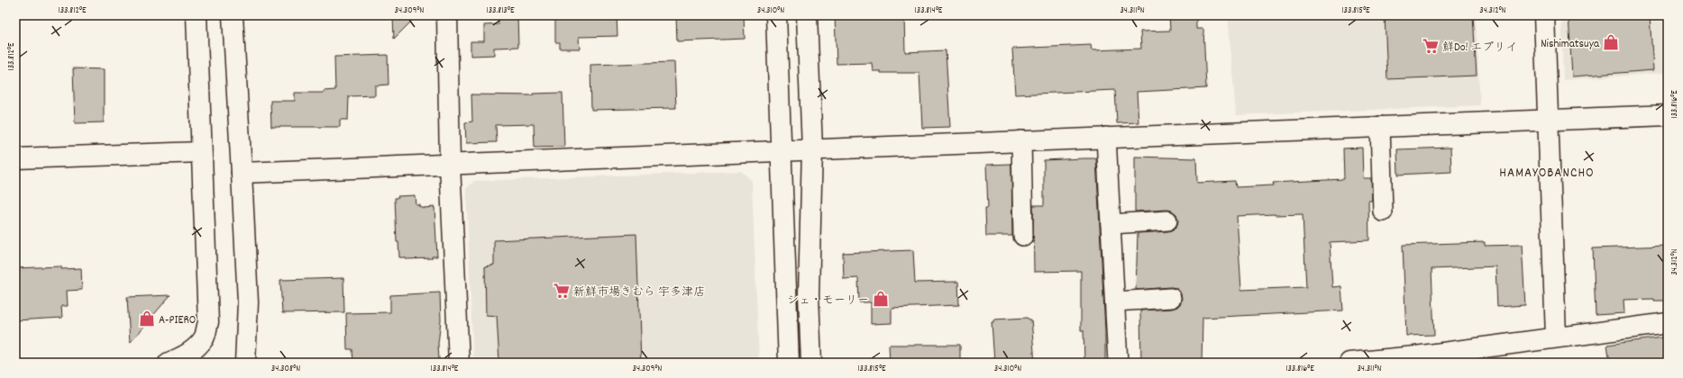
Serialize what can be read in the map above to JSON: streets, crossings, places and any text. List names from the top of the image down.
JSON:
{
  "districts": ["HAMAYOBANCHO"],
  "places": {
    "shop": ["Nishimatsuya", "シェ・モーリー", "A-PIERO"],
    "supermarket": ["鮮Do! エブリイ", "新鮮市場きむら 宇多津店"]
  },
  "coordinates": [
    "133.812°E",
    "34.309°N",
    "133.813°E",
    "34.310°N",
    "133.814°E",
    "34.311°N",
    "133.815°E",
    "34.312°N",
    "133.816°E",
    "34.308°N"
  ]
}
